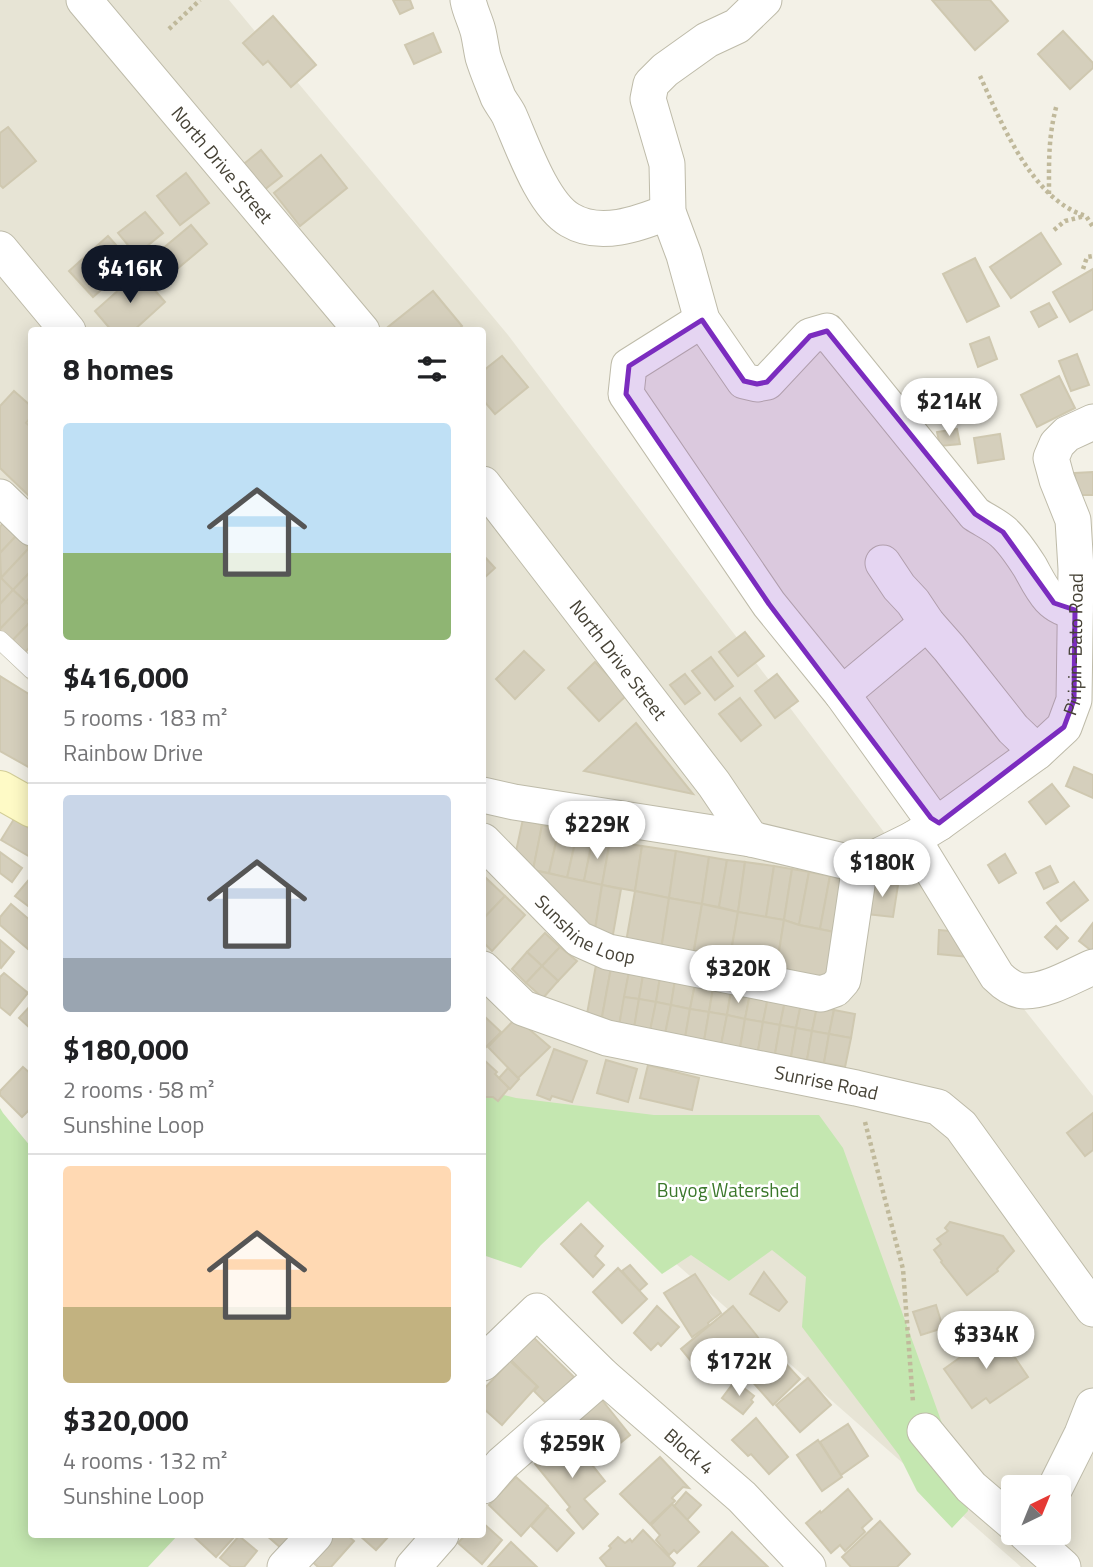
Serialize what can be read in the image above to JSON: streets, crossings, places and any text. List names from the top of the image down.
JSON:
{
  "streets": {
    "street": [
      "North Drive Street",
      "Piripin-Bato Road",
      "Sunshine Loop",
      "Sunrise Road",
      "Block 4"
    ]
  },
  "crossings": [
    ["Piripin-Bato Road", "Sunshine Loop"]
  ],
  "parks": ["Buyog Watershed"],
  "north": "top right",
  "page": {
    "price": [
      "$416K",
      "$214K",
      "$229K",
      "$180K",
      "$320K",
      "$334K",
      "$172K",
      "$259K"
    ],
    "heading": "8 homes",
    "list": [
      {
        "name": "$416,000",
        "note": "5 rooms · 183 m² · Rainbow Drive"
      },
      {
        "name": "$180,000",
        "note": "2 rooms · 58 m² · Sunshine Loop"
      },
      {
        "name": "$320,000",
        "note": "4 rooms · 132 m² · Sunshine Loop"
      }
    ]
  }
}
